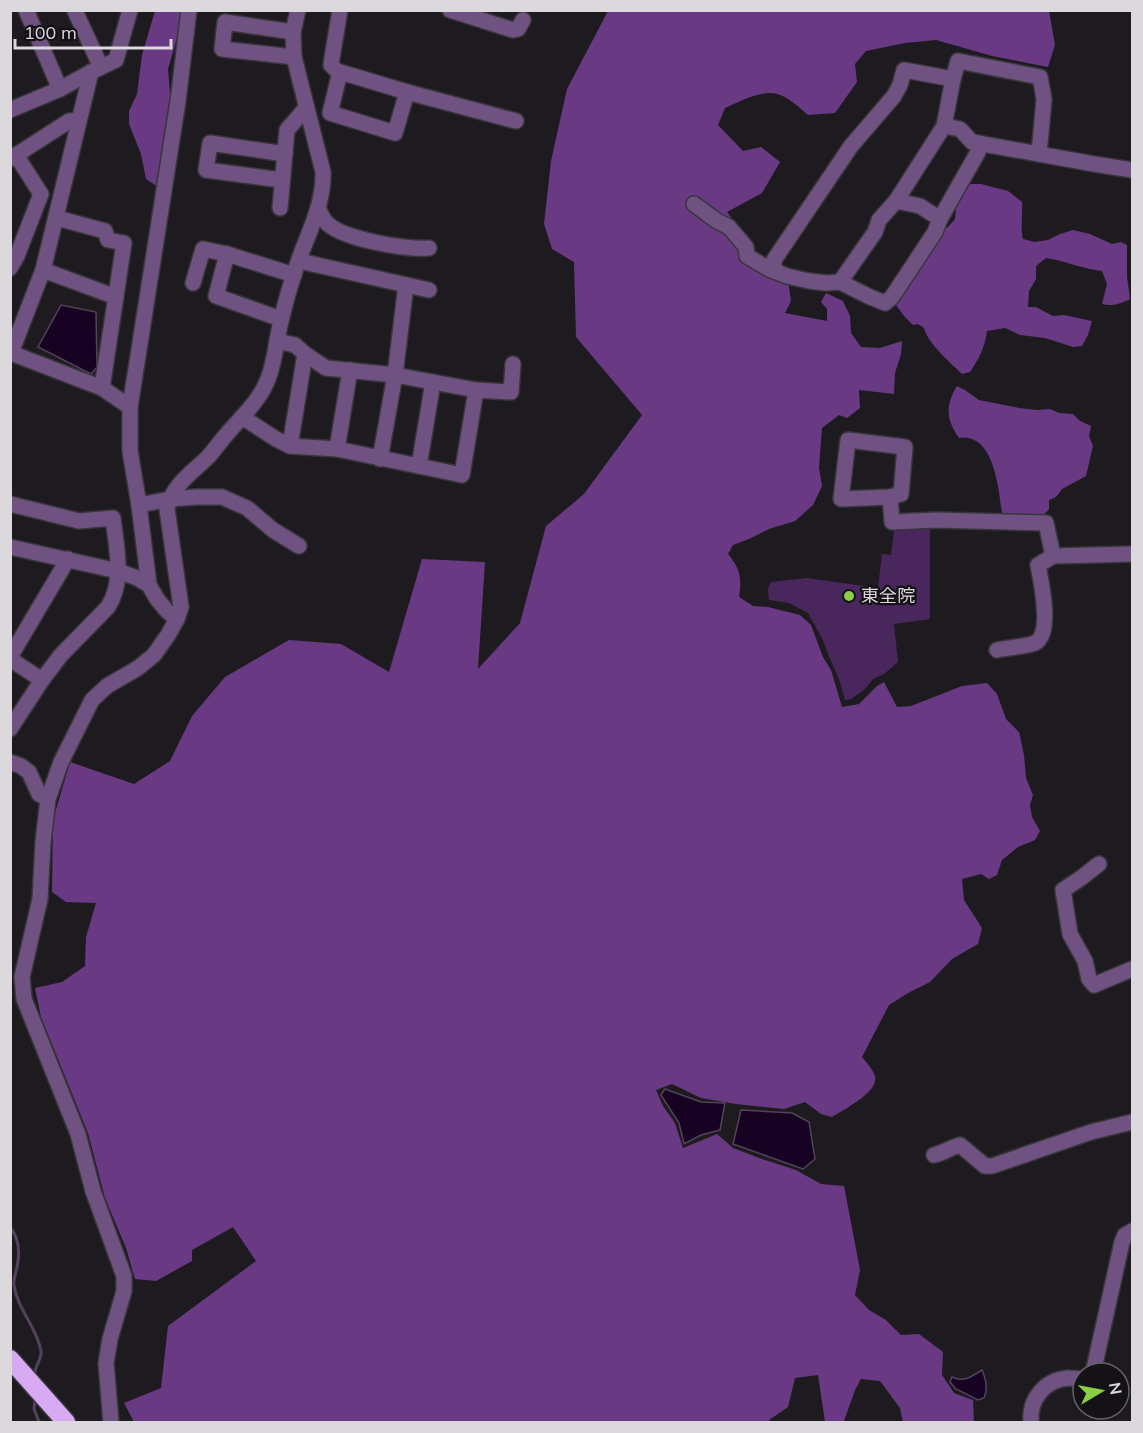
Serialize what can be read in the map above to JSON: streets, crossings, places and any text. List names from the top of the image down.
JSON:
{
  "places": ["東全院"],
  "scale_bar": "100 m",
  "north": "right"
}
